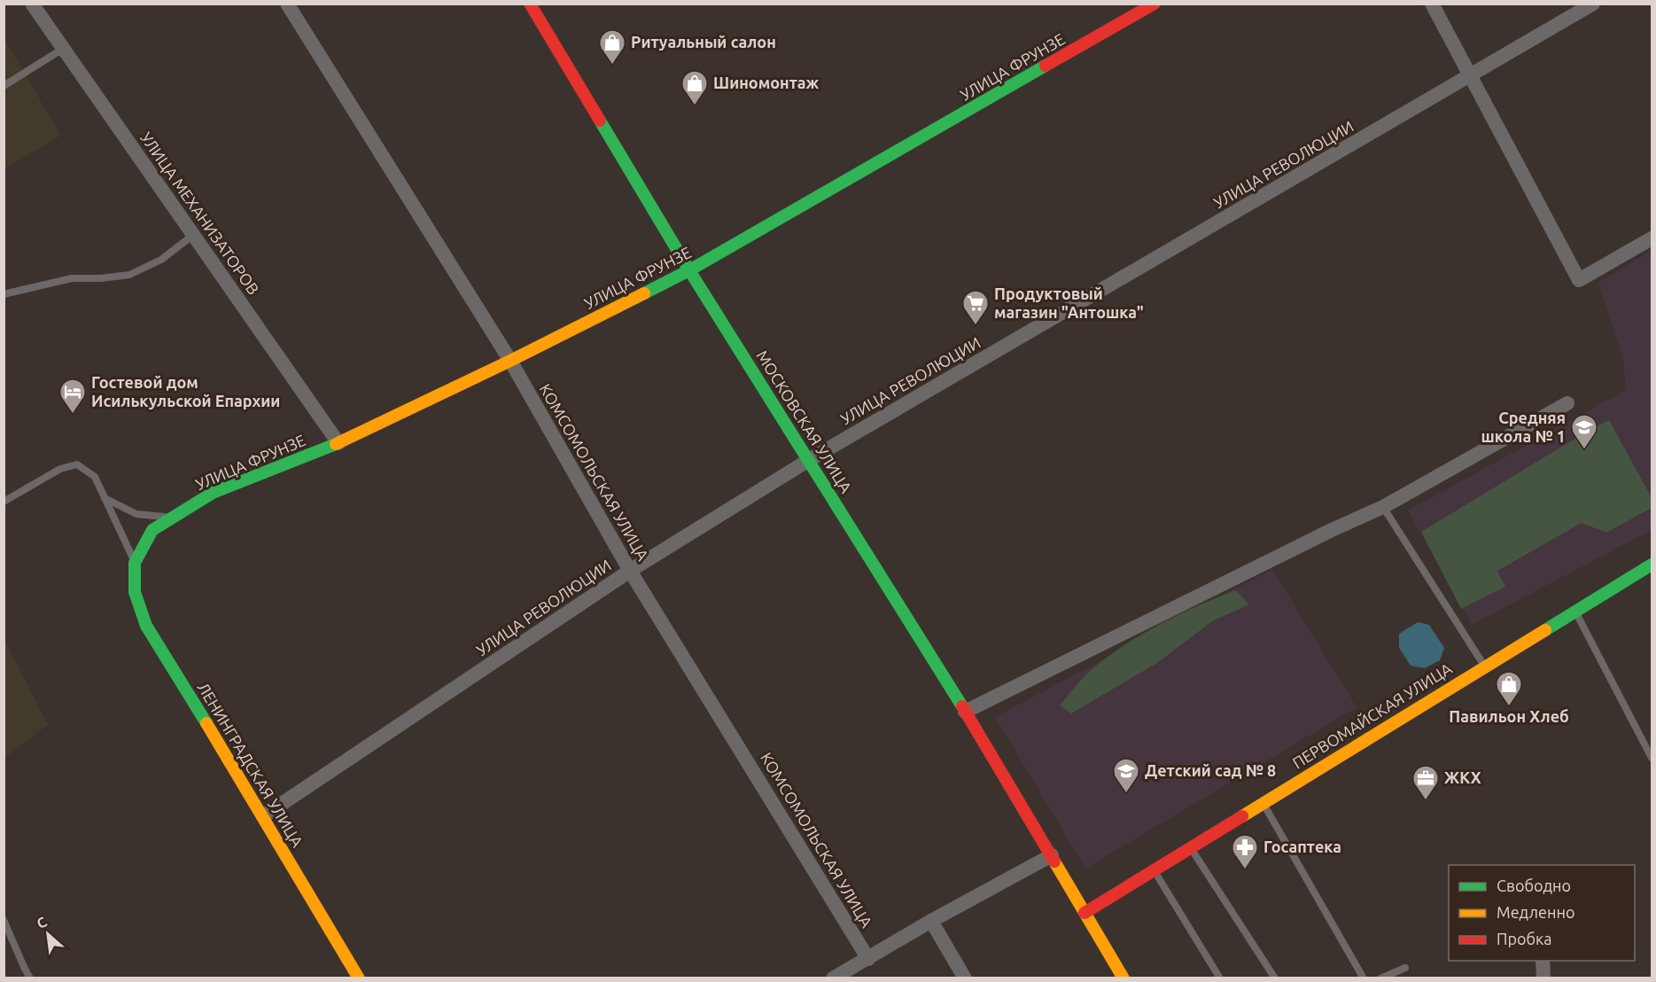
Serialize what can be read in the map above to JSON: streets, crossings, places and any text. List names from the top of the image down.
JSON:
{
  "streets": {
    "street": [
      "УЛИЦА ФРУНЗЕ",
      "УЛИЦА РЕВОЛЮЦИИ",
      "УЛИЦА МЕХАНИЗАТОРОВ",
      "МОСКОВСКАЯ УЛИЦА",
      "КОМСОМОЛЬСКАЯ УЛИЦА",
      "ПЕРВОМАЙСКАЯ УЛИЦА",
      "ЛЕНИНГРАДСКАЯ УЛИЦА"
    ]
  },
  "crossings": [
    ["УЛИЦА ФРУНЗЕ", "УЛИЦА МЕХАНИЗАТОРОВ"],
    ["УЛИЦА ФРУНЗЕ", "МОСКОВСКАЯ УЛИЦА"],
    ["УЛИЦА ФРУНЗЕ", "КОМСОМОЛЬСКАЯ УЛИЦА"],
    ["УЛИЦА ФРУНЗЕ", "ЛЕНИНГРАДСКАЯ УЛИЦА"],
    ["УЛИЦА РЕВОЛЮЦИИ", "МОСКОВСКАЯ УЛИЦА"],
    ["УЛИЦА РЕВОЛЮЦИИ", "КОМСОМОЛЬСКАЯ УЛИЦА"],
    ["УЛИЦА РЕВОЛЮЦИИ", "ЛЕНИНГРАДСКАЯ УЛИЦА"],
    ["МОСКОВСКАЯ УЛИЦА", "ПЕРВОМАЙСКАЯ УЛИЦА"]
  ],
  "places": {
    "shop": ["Ритуальный салон", "Шиномонтаж", "Павильон Хлеб"],
    "supermarket": ["Продуктовый магазин \"Антошка\""],
    "hotel": ["Гостевой дом Исилькульской Епархии"],
    "school or university": ["Средняя школа № 1", "Детский сад № 8"],
    "office": ["ЖКХ"],
    "pharmacy": ["Госаптека"]
  },
  "legend": ["Свободно", "Медленно", "Пробка"],
  "north": "top left"
}
